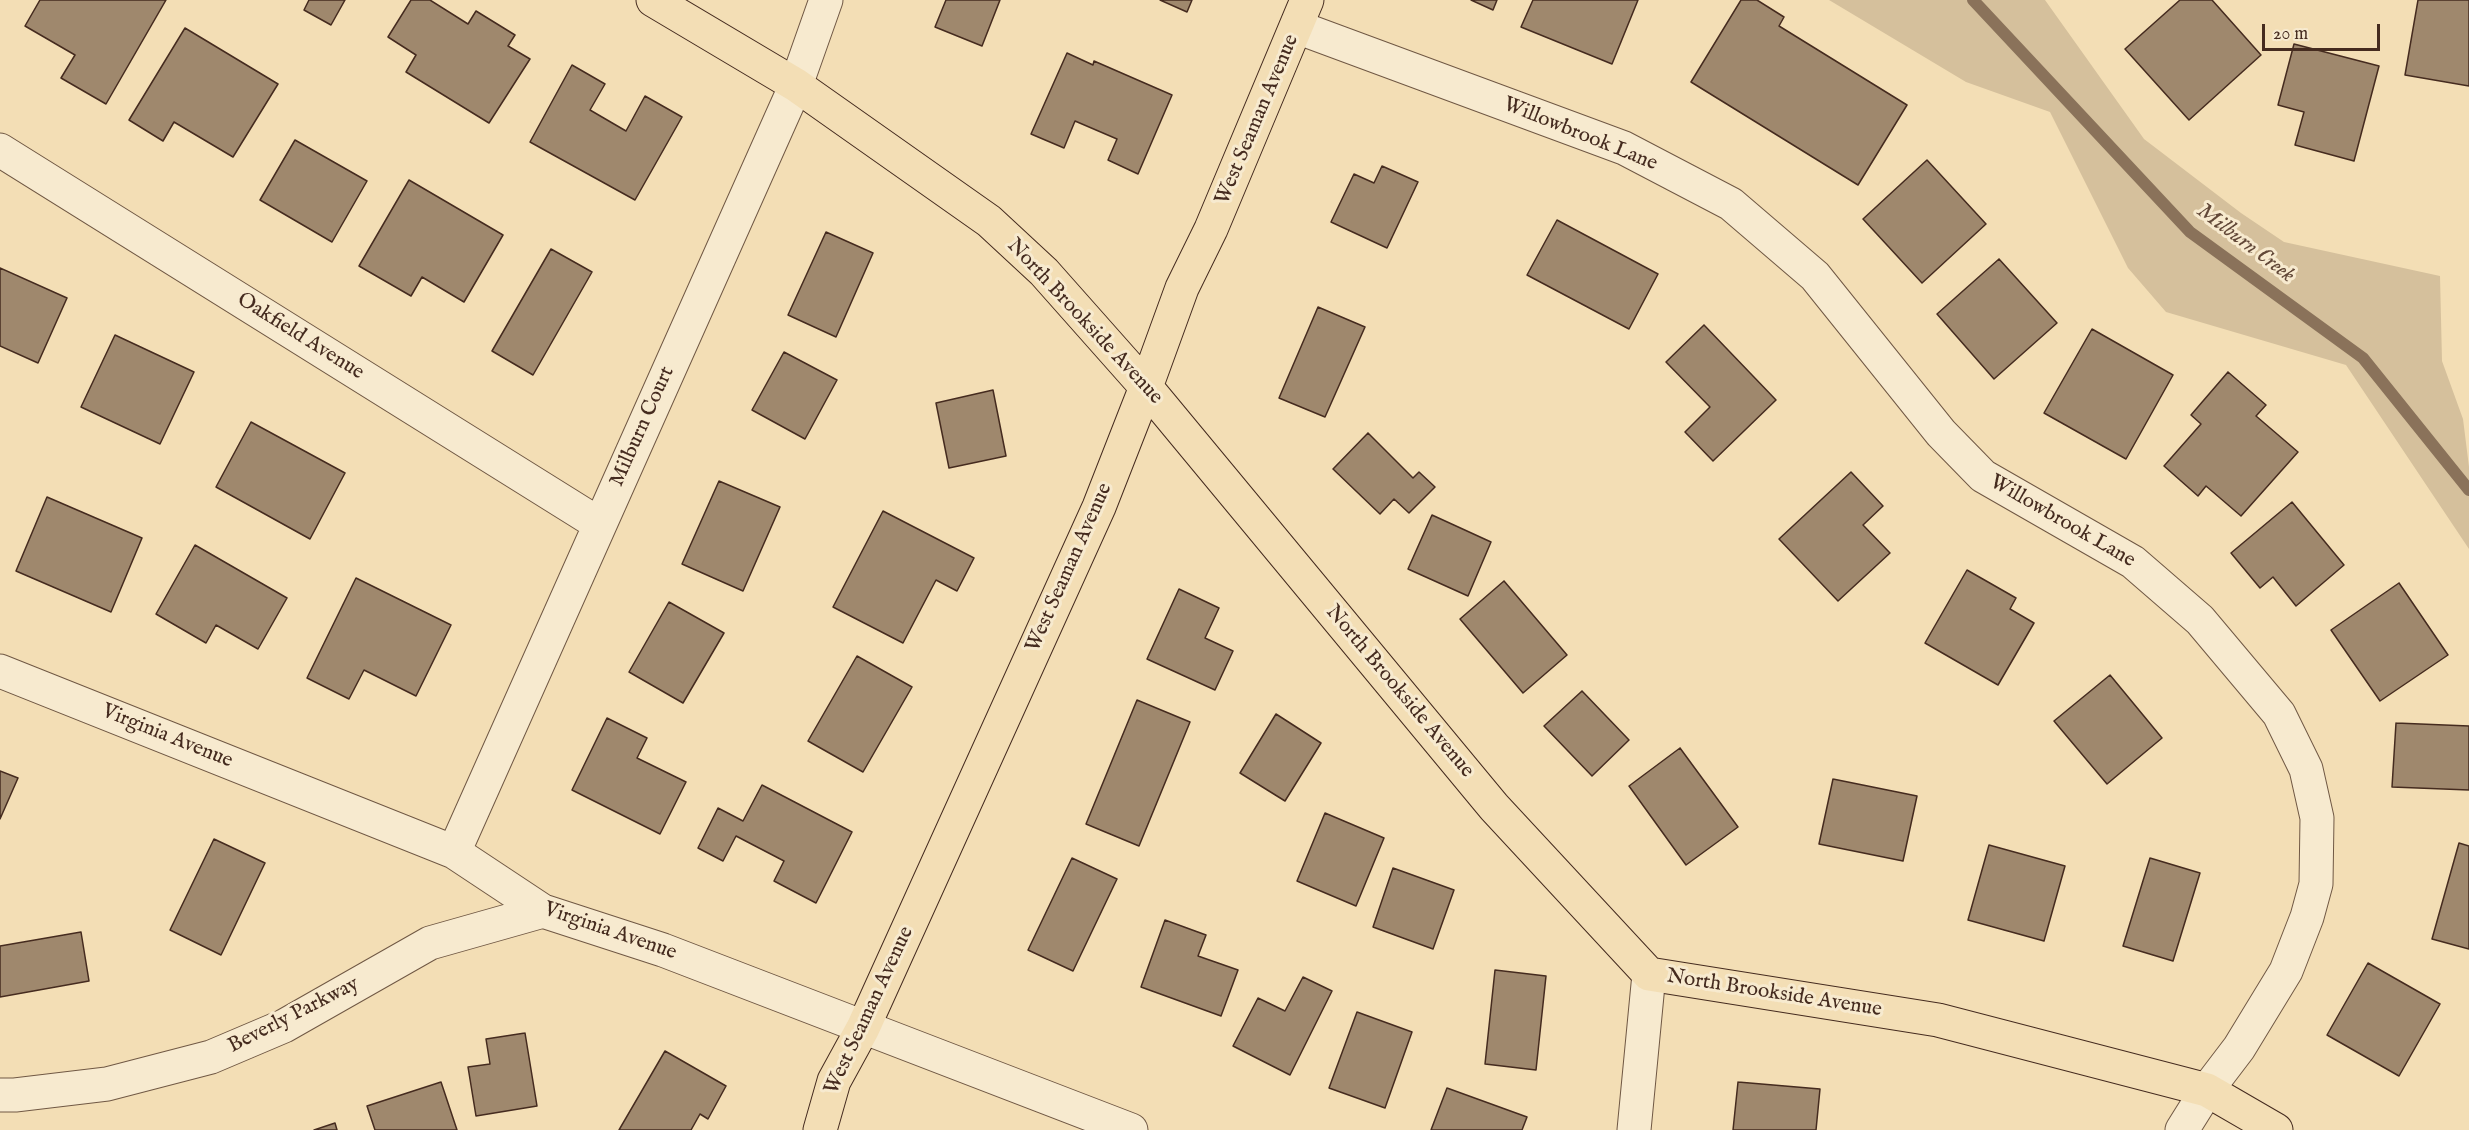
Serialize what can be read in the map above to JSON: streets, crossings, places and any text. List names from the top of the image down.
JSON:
{
  "streets": {
    "main road": ["West Seaman Avenue", "North Brookside Avenue"],
    "street": [
      "Willowbrook Lane",
      "Oakfield Avenue",
      "Milburn Court",
      "Virginia Avenue",
      "Beverly Parkway"
    ]
  },
  "crossings": [
    ["West Seaman Avenue", "Willowbrook Lane"],
    ["West Seaman Avenue", "North Brookside Avenue"],
    ["West Seaman Avenue", "Virginia Avenue"],
    ["Willowbrook Lane", "North Brookside Avenue"],
    ["North Brookside Avenue", "Milburn Court"],
    ["Oakfield Avenue", "Milburn Court"],
    ["Milburn Court", "Virginia Avenue"],
    ["Virginia Avenue", "Beverly Parkway"]
  ],
  "water": ["Milburn Creek"],
  "scale_bar": "20 m"
}
